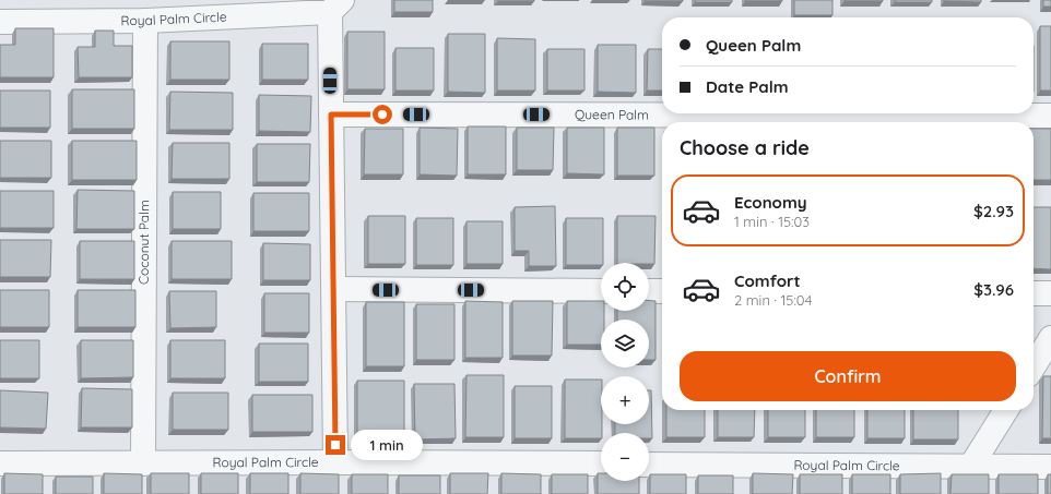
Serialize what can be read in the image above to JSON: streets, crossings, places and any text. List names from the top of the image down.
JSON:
{
  "streets": {
    "street": ["Royal Palm Circle", "Queen Palm", "Coconut Palm"]
  },
  "crossings": [
    ["Royal Palm Circle", "Coconut Palm"]
  ],
  "page": {
    "banner": ["Queen Palm", "Date Palm"],
    "heading": "Choose a ride",
    "list": [
      {
        "name": "Economy",
        "note": "1 min · 15:03",
        "value": "$2.93"
      },
      {
        "name": "Comfort",
        "note": "2 min · 15:04",
        "value": "$3.96"
      }
    ],
    "map_buttons": ["+", "−"],
    "buttons": "Confirm",
    "bubble": "1 min"
  }
}
